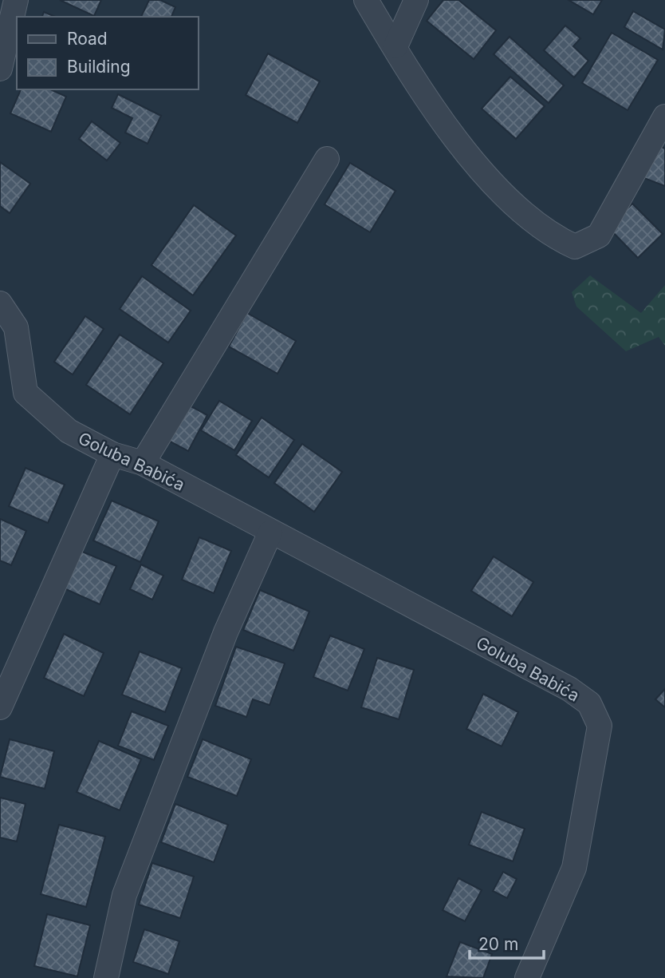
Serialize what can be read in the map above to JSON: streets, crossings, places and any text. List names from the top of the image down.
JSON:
{
  "streets": {
    "street": ["Goluba Babića"]
  },
  "legend": ["Road", "Building"],
  "scale_bar": "20 m"
}
